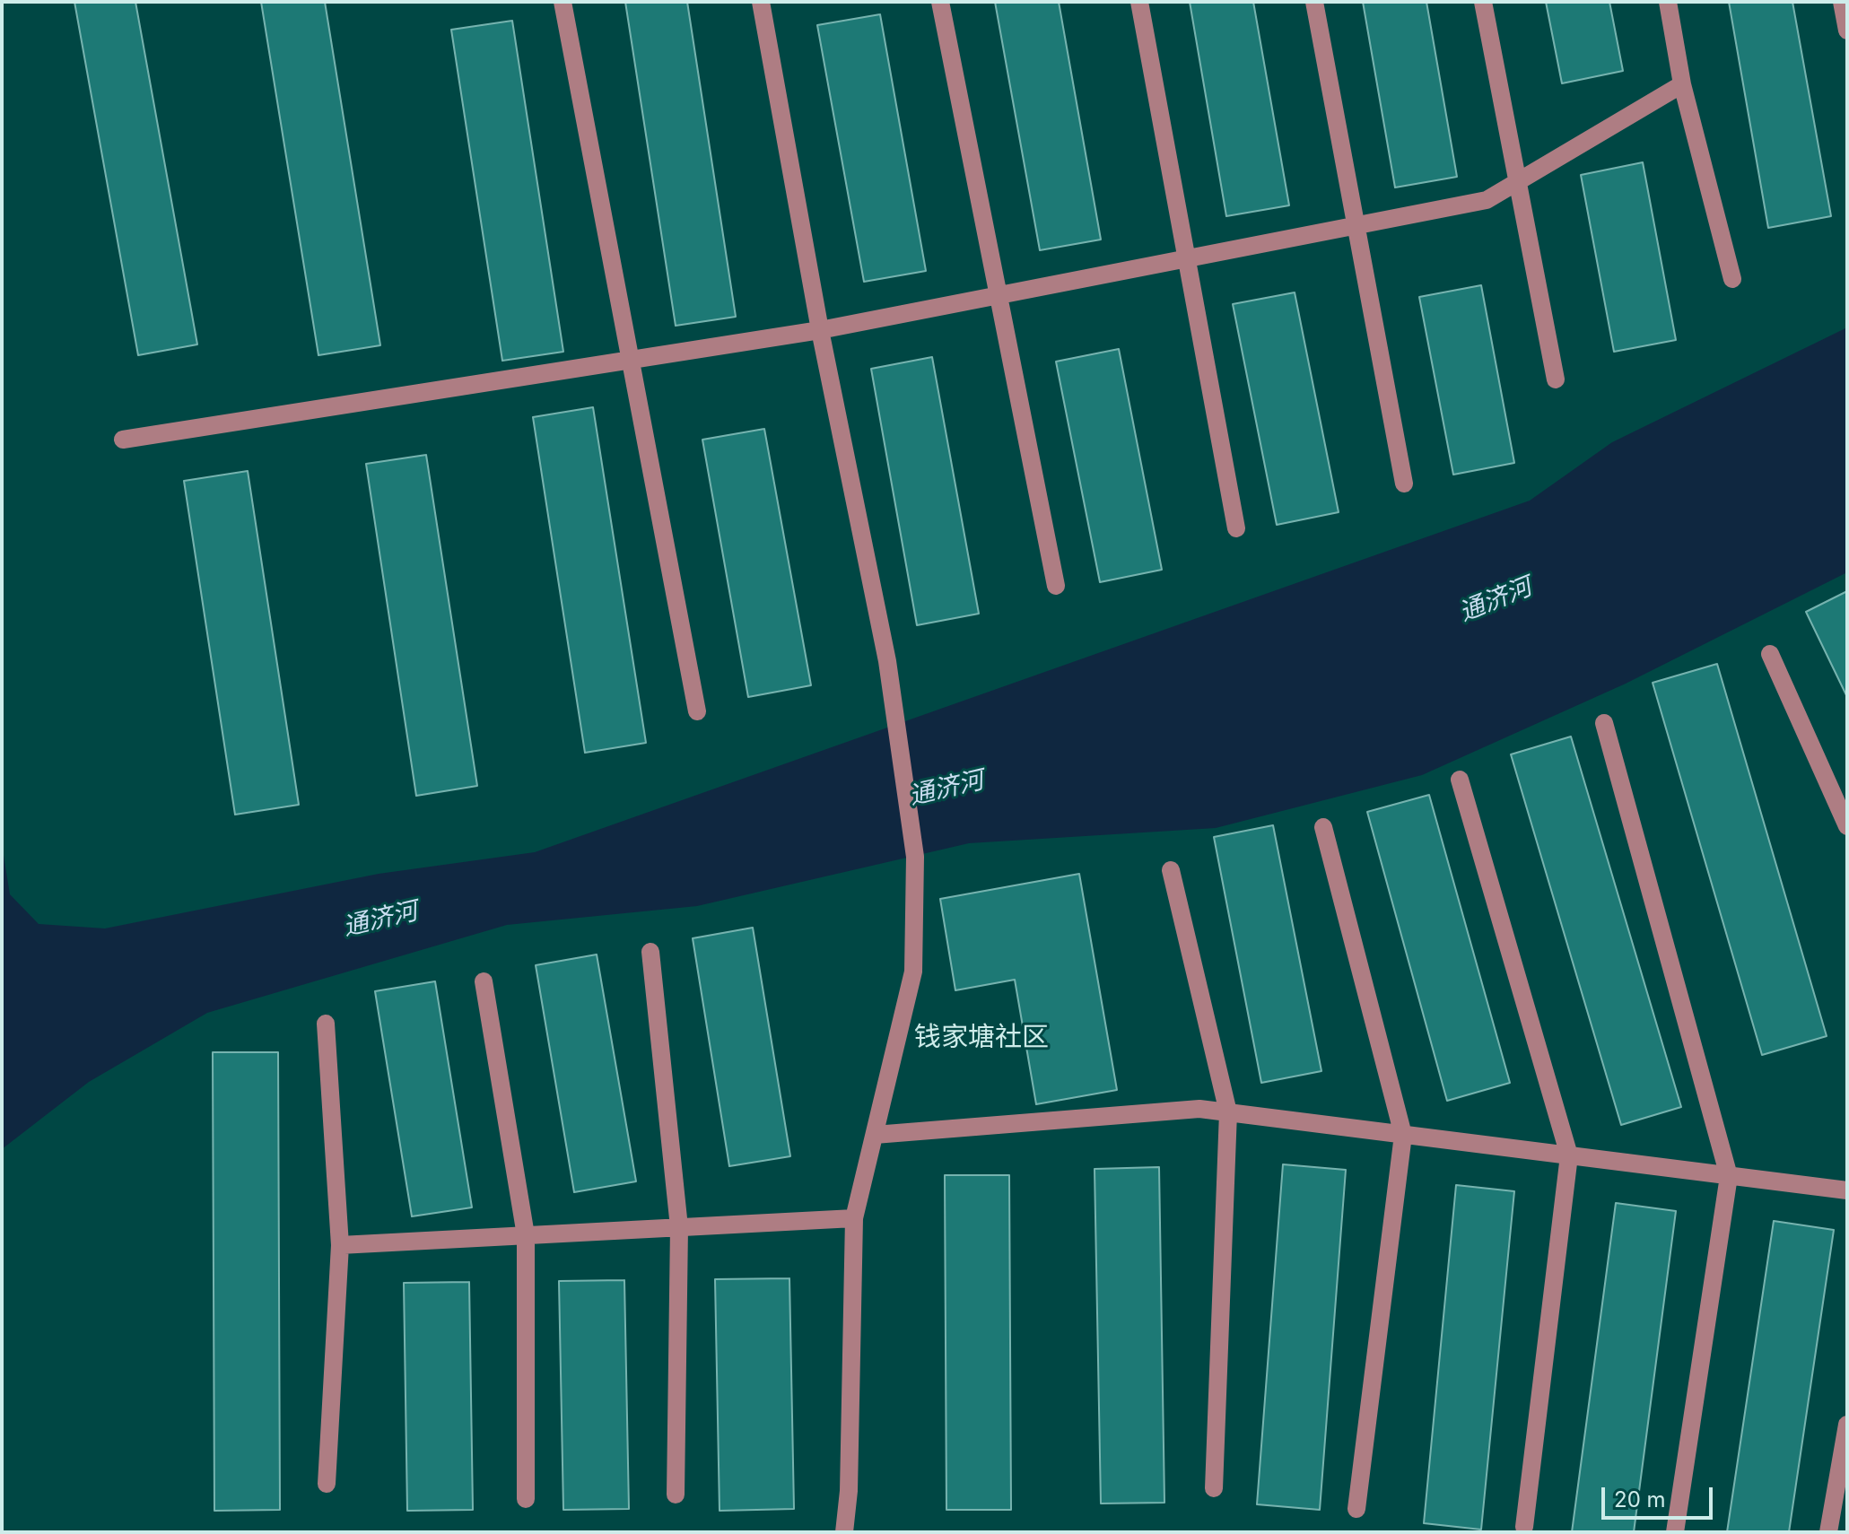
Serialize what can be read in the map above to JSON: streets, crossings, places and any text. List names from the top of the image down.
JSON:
{
  "districts": ["钱家塘社区"],
  "water": ["通济河"],
  "scale_bar": "20 m"
}
